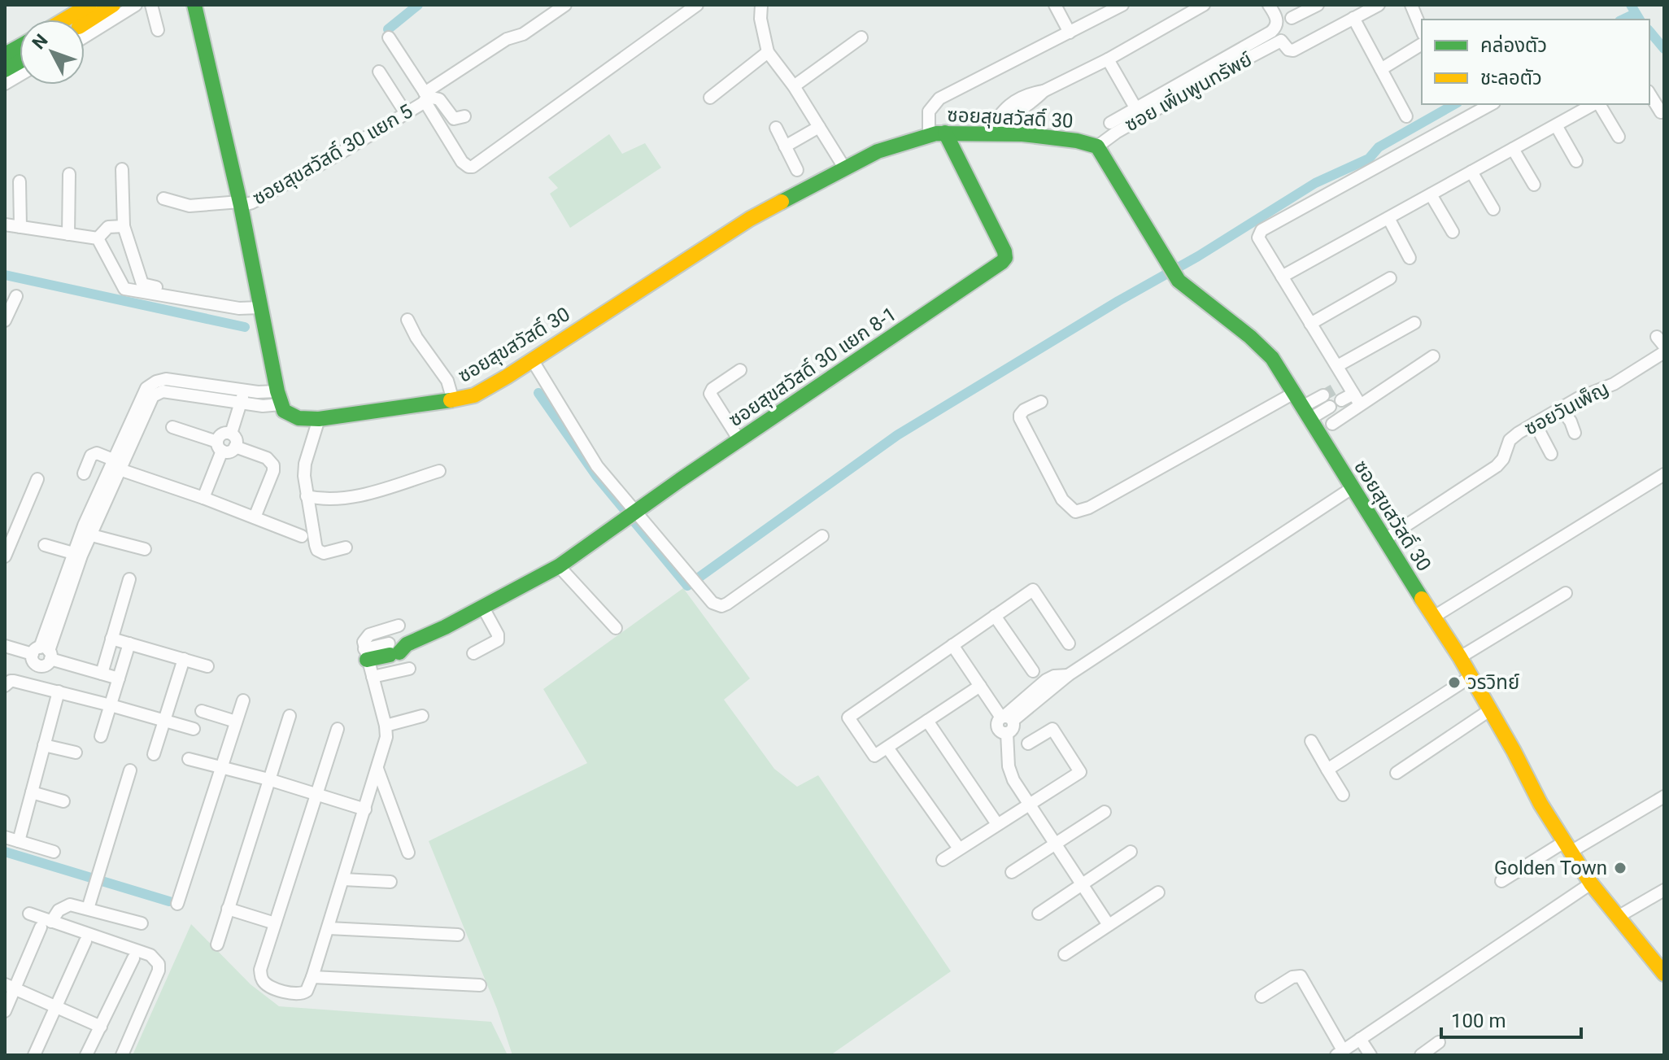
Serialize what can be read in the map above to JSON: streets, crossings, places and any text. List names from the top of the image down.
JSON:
{
  "streets": {
    "main road": ["ซอยสุขสวัสดิ์ 30", "ซอยสุขสวัสดิ์ 30 แยก 8-1"],
    "street": ["ซอย เพิ่มพูนทรัพย์", "ซอยสุขสวัสดิ์ 30 แยก 5", "ซอยวันเพ็ญ"]
  },
  "crossings": [
    ["ซอย เพิ่มพูนทรัพย์", "ซอยสุขสวัสดิ์ 30"],
    ["ซอยสุขสวัสดิ์ 30", "ซอยสุขสวัสดิ์ 30 แยก 8-1"],
    ["ซอยสุขสวัสดิ์ 30", "ซอยวันเพ็ญ"]
  ],
  "places": ["วรวิทย์", "Golden Town"],
  "legend": ["คล่องตัว", "ชะลอตัว"],
  "scale_bar": "100 m",
  "north": "top left"
}
